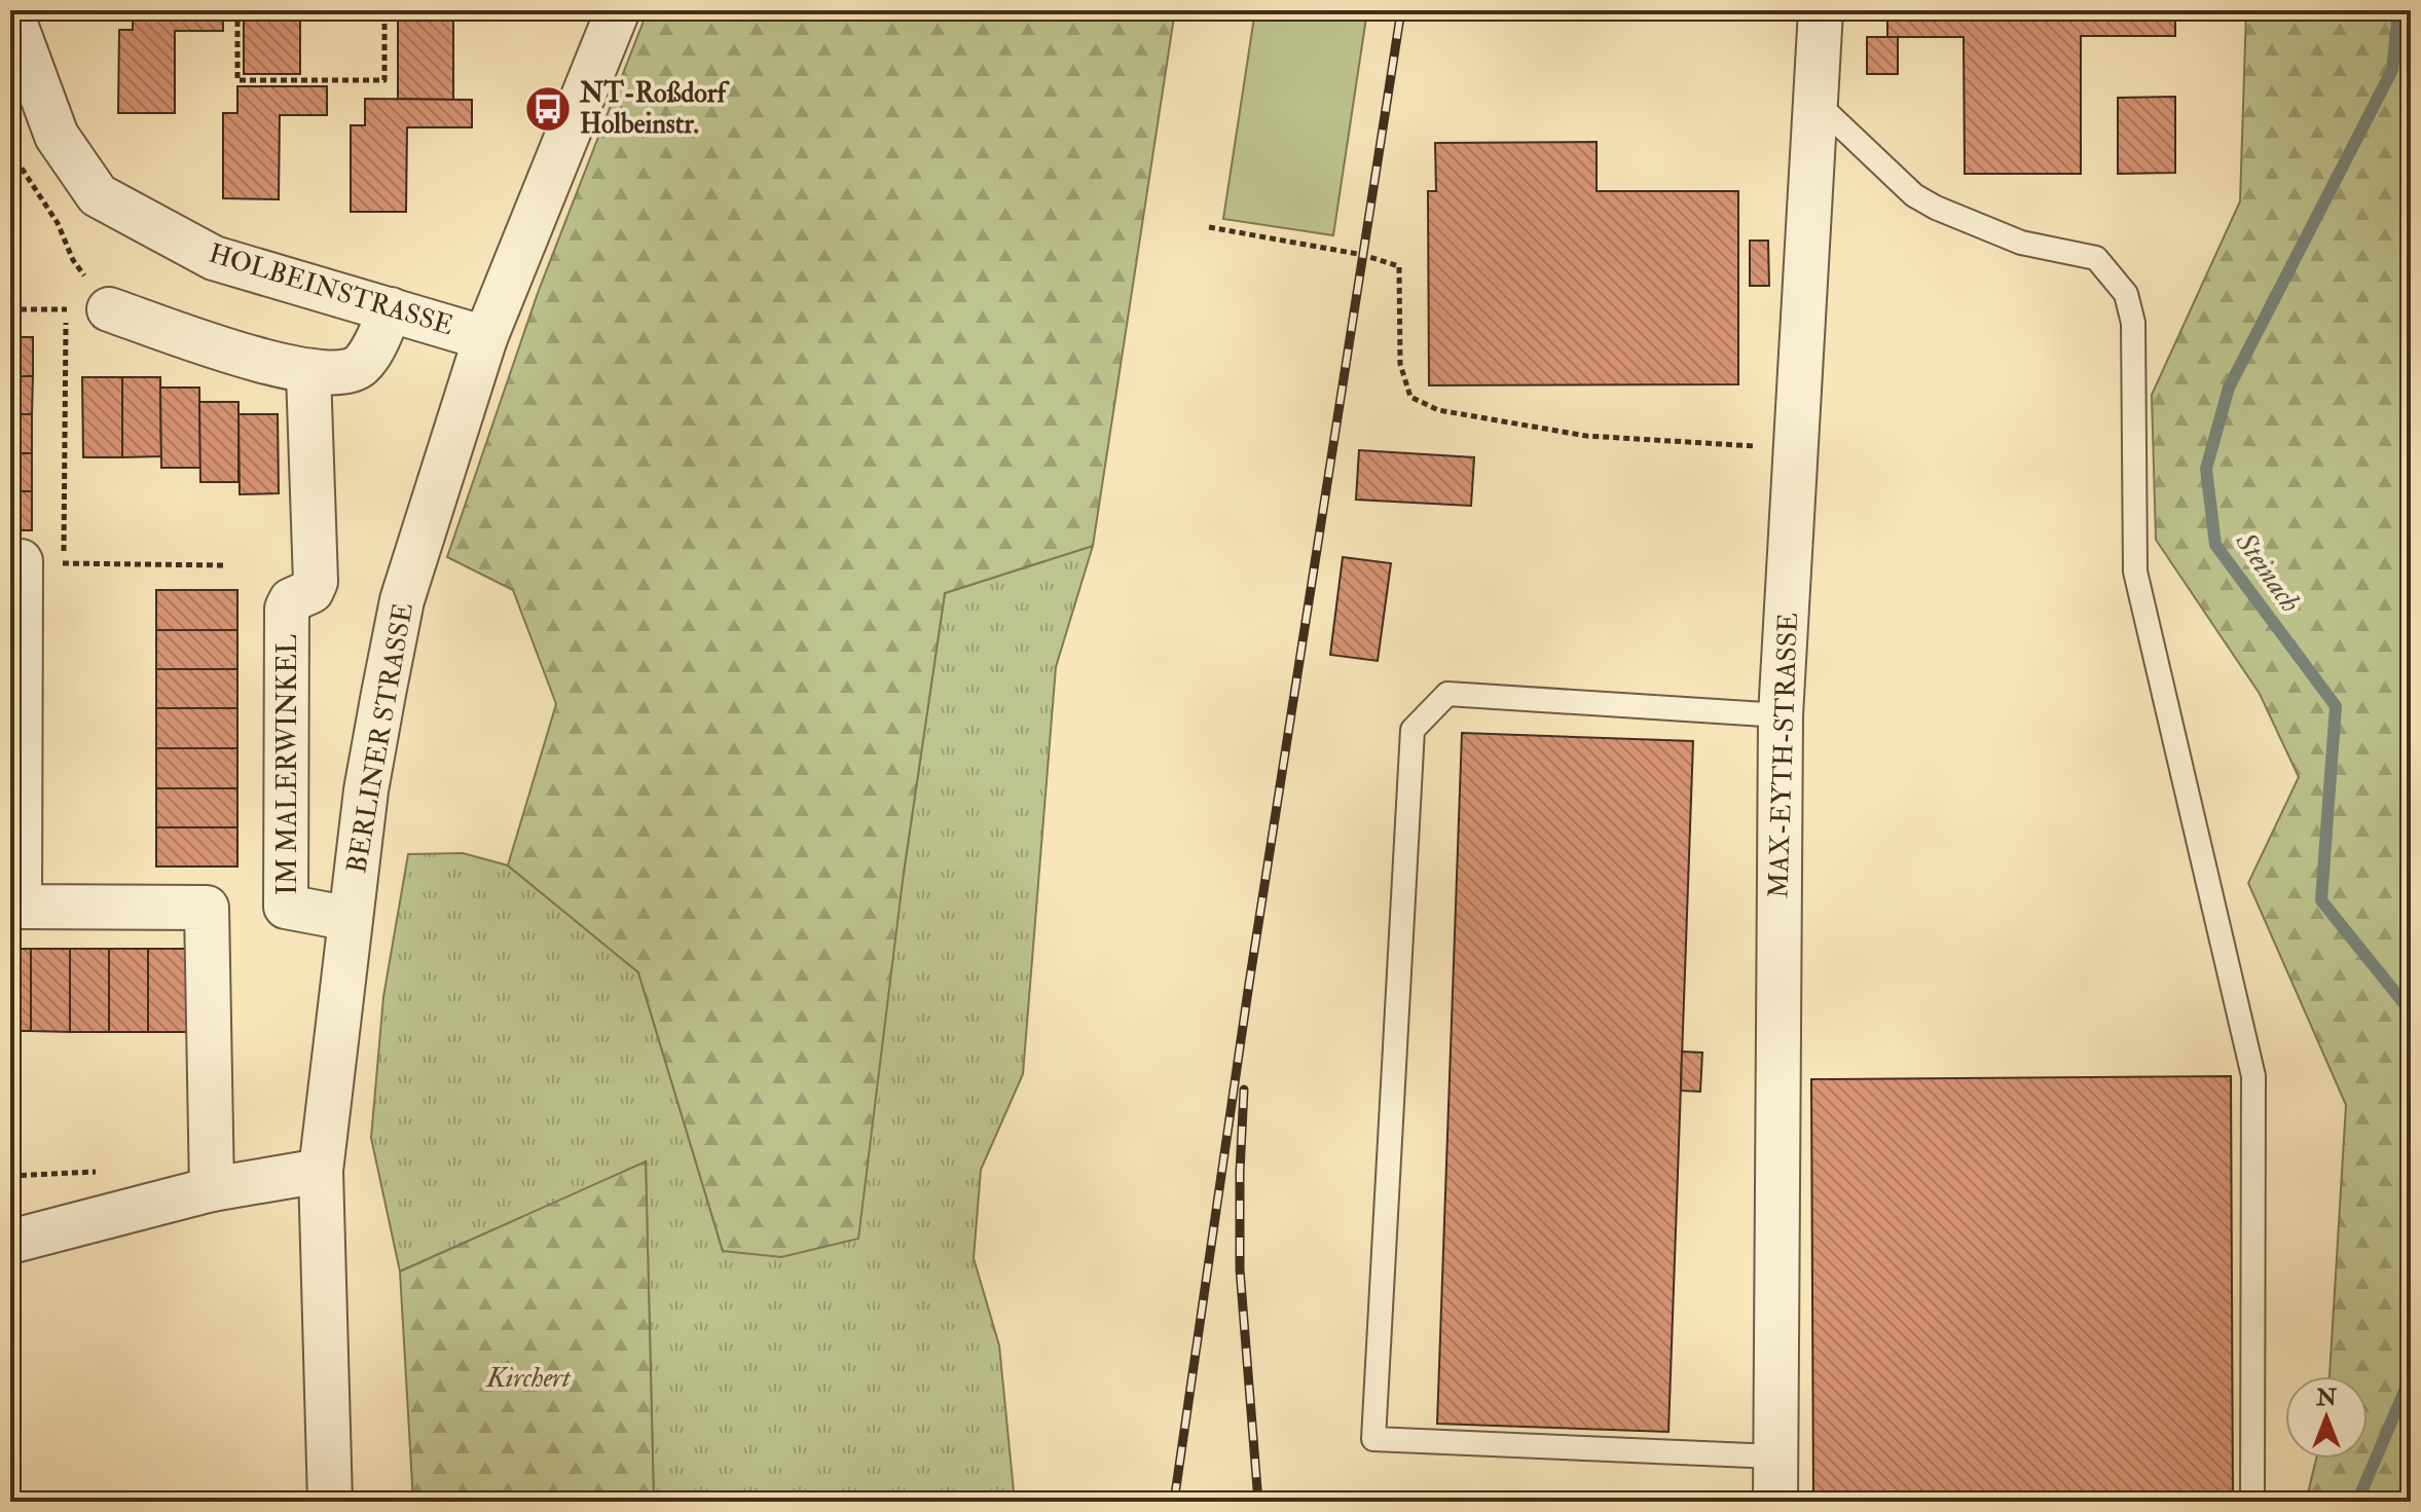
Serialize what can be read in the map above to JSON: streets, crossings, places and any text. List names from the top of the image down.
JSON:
{
  "streets": {
    "street": [
      "HOLBEINSTRASSE",
      "BERLINER STRASSE",
      "MAX-EYTH-STRASSE",
      "IM MALERWINKEL"
    ]
  },
  "crossings": [
    ["HOLBEINSTRASSE", "BERLINER STRASSE"],
    ["BERLINER STRASSE", "IM MALERWINKEL"]
  ],
  "water": ["Steinach"],
  "parks": ["Kirchert"],
  "places": {
    "bus stop": ["NT-Roßdorf Holbeinstr."]
  },
  "north": "top"
}
